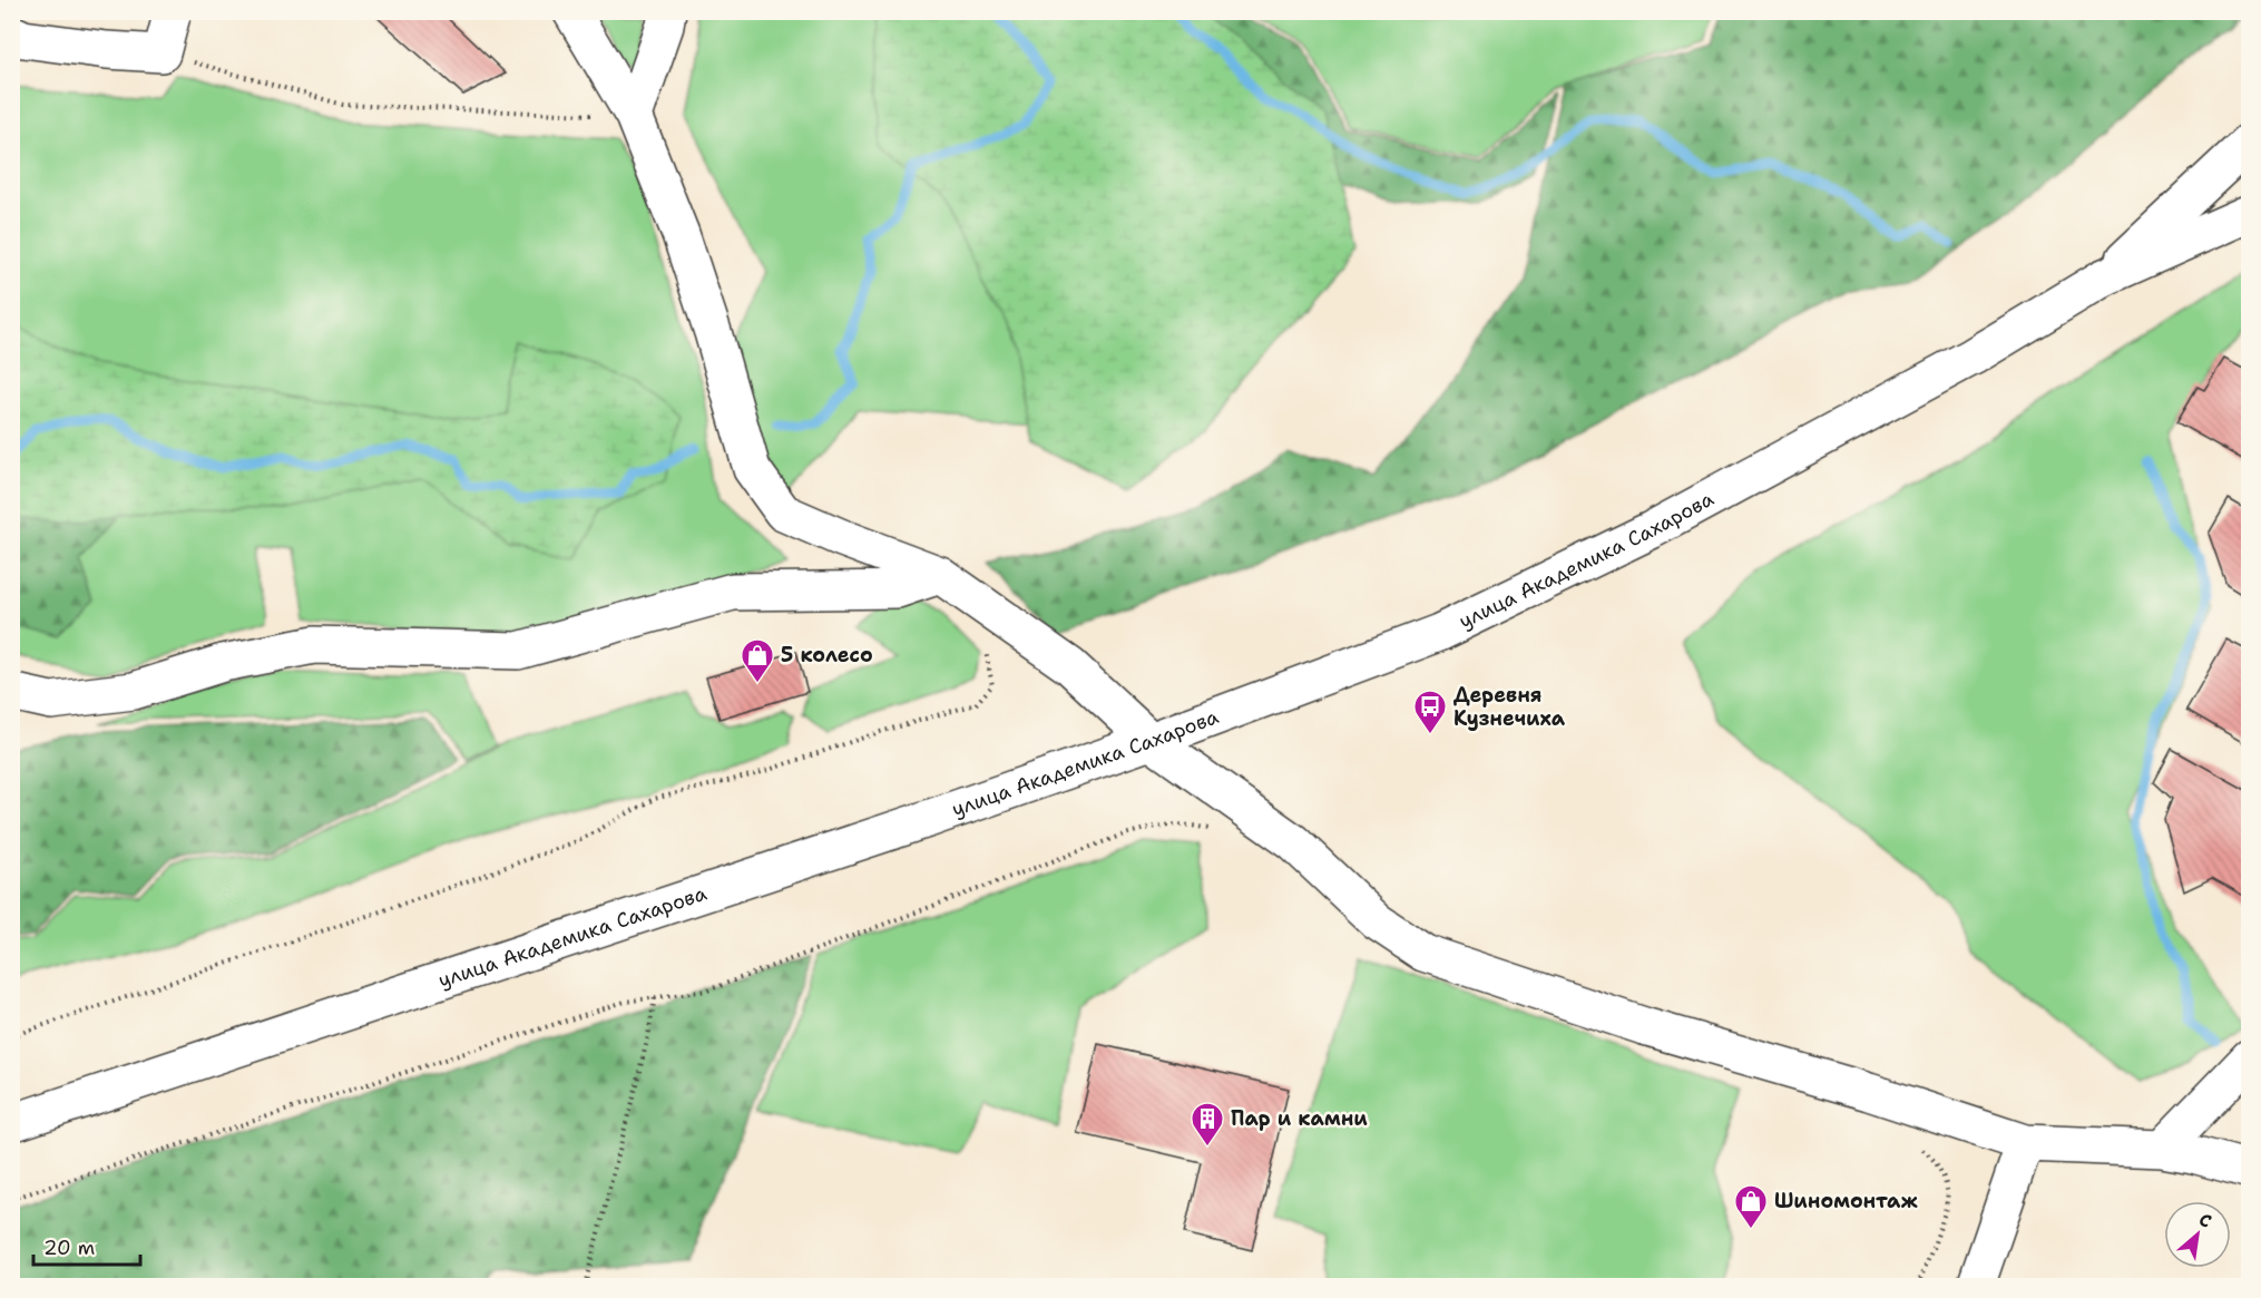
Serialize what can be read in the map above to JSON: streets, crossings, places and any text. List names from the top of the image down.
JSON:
{
  "streets": {
    "main road": ["улица Академика Сахарова"]
  },
  "places": {
    "shop": ["5 колесо", "Шиномонтаж"],
    "bus stop": ["Деревня Кузнечиха"],
    "building": ["Пар и камни"]
  },
  "scale_bar": "20 m",
  "north": "top right"
}
